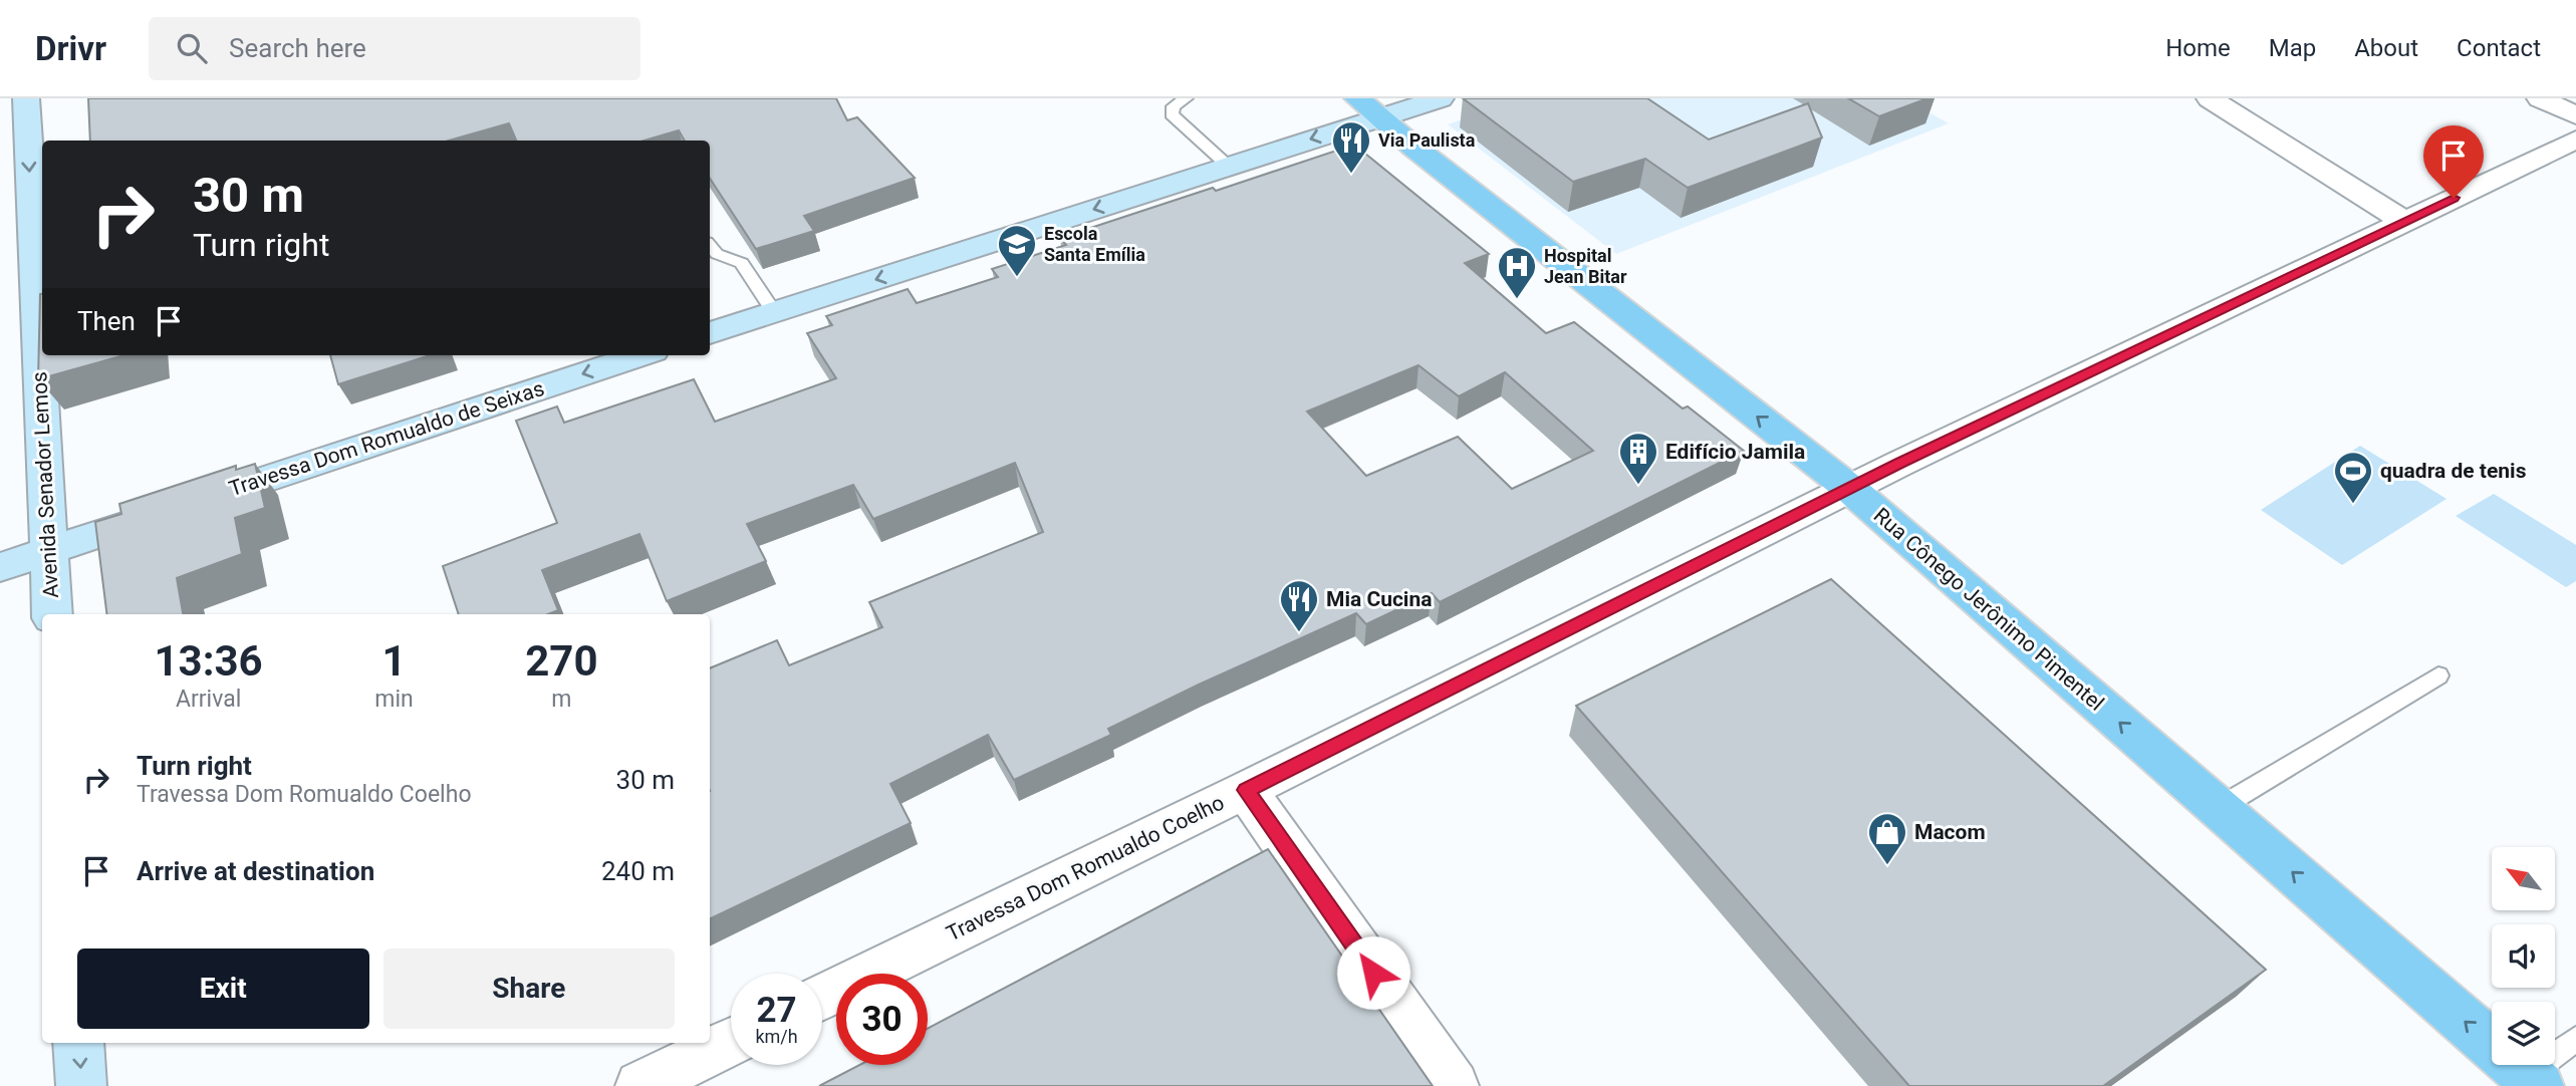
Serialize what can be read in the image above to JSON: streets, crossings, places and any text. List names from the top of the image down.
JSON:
{
  "streets": {
    "main road": ["Rua Cônego Jerônimo Pimentel"],
    "street": ["Travessa Dom Romualdo de Seixas", "Avenida Senador Lemos", "Travessa Dom Romualdo Coelho"]
  },
  "crossings": [
    ["Travessa Dom Romualdo de Seixas", "Avenida Senador Lemos"],
    ["Rua Cônego Jerônimo Pimentel", "Travessa Dom Romualdo Coelho"]
  ],
  "one_way": ["Travessa Dom Romualdo de Seixas", "Avenida Senador Lemos", "Rua Cônego Jerônimo Pimentel"],
  "places": {
    "restaurant": ["Via Paulista", "Mia Cucina"],
    "school or university": ["Escola Santa Emília"],
    "hospital": ["Hospital Jean Bitar"],
    "building": ["Edifício Jamila"],
    "sports": ["quadra de tenis"],
    "shop": ["Macom"]
  },
  "north": "top left",
  "page": {
    "header": "Drivr",
    "search": "Search here",
    "nav": [
      "Home",
      "Map",
      "About",
      "Contact"
    ],
    "turn": ["30 m", "Turn right"],
    "then": "Then",
    "eta": [
      "13:36",
      "Arrival",
      "1",
      "min",
      "270",
      "m"
    ],
    "list": [
      {
        "name": "Turn right",
        "note": "Travessa Dom Romualdo Coelho",
        "value": "30 m"
      },
      {
        "name": "Arrive at destination",
        "value": "240 m"
      }
    ],
    "buttons": ["Exit", "Share"],
    "speed": "27 km/h",
    "limit": "30"
  }
}
